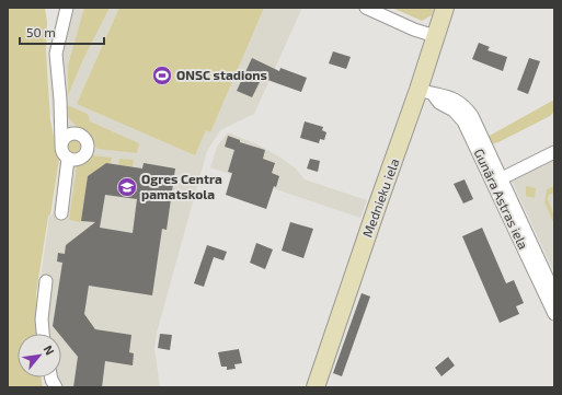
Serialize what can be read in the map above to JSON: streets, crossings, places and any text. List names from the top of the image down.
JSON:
{
  "streets": {
    "street": ["Mednieku iela", "Gunāra Astras iela"]
  },
  "crossings": [
    ["Mednieku iela", "Gunāra Astras iela"]
  ],
  "places": {
    "sports": ["ONSC stadions"],
    "school or university": ["Ogres Centra pamatskola"]
  },
  "scale_bar": "50 m",
  "north": "top right"
}
